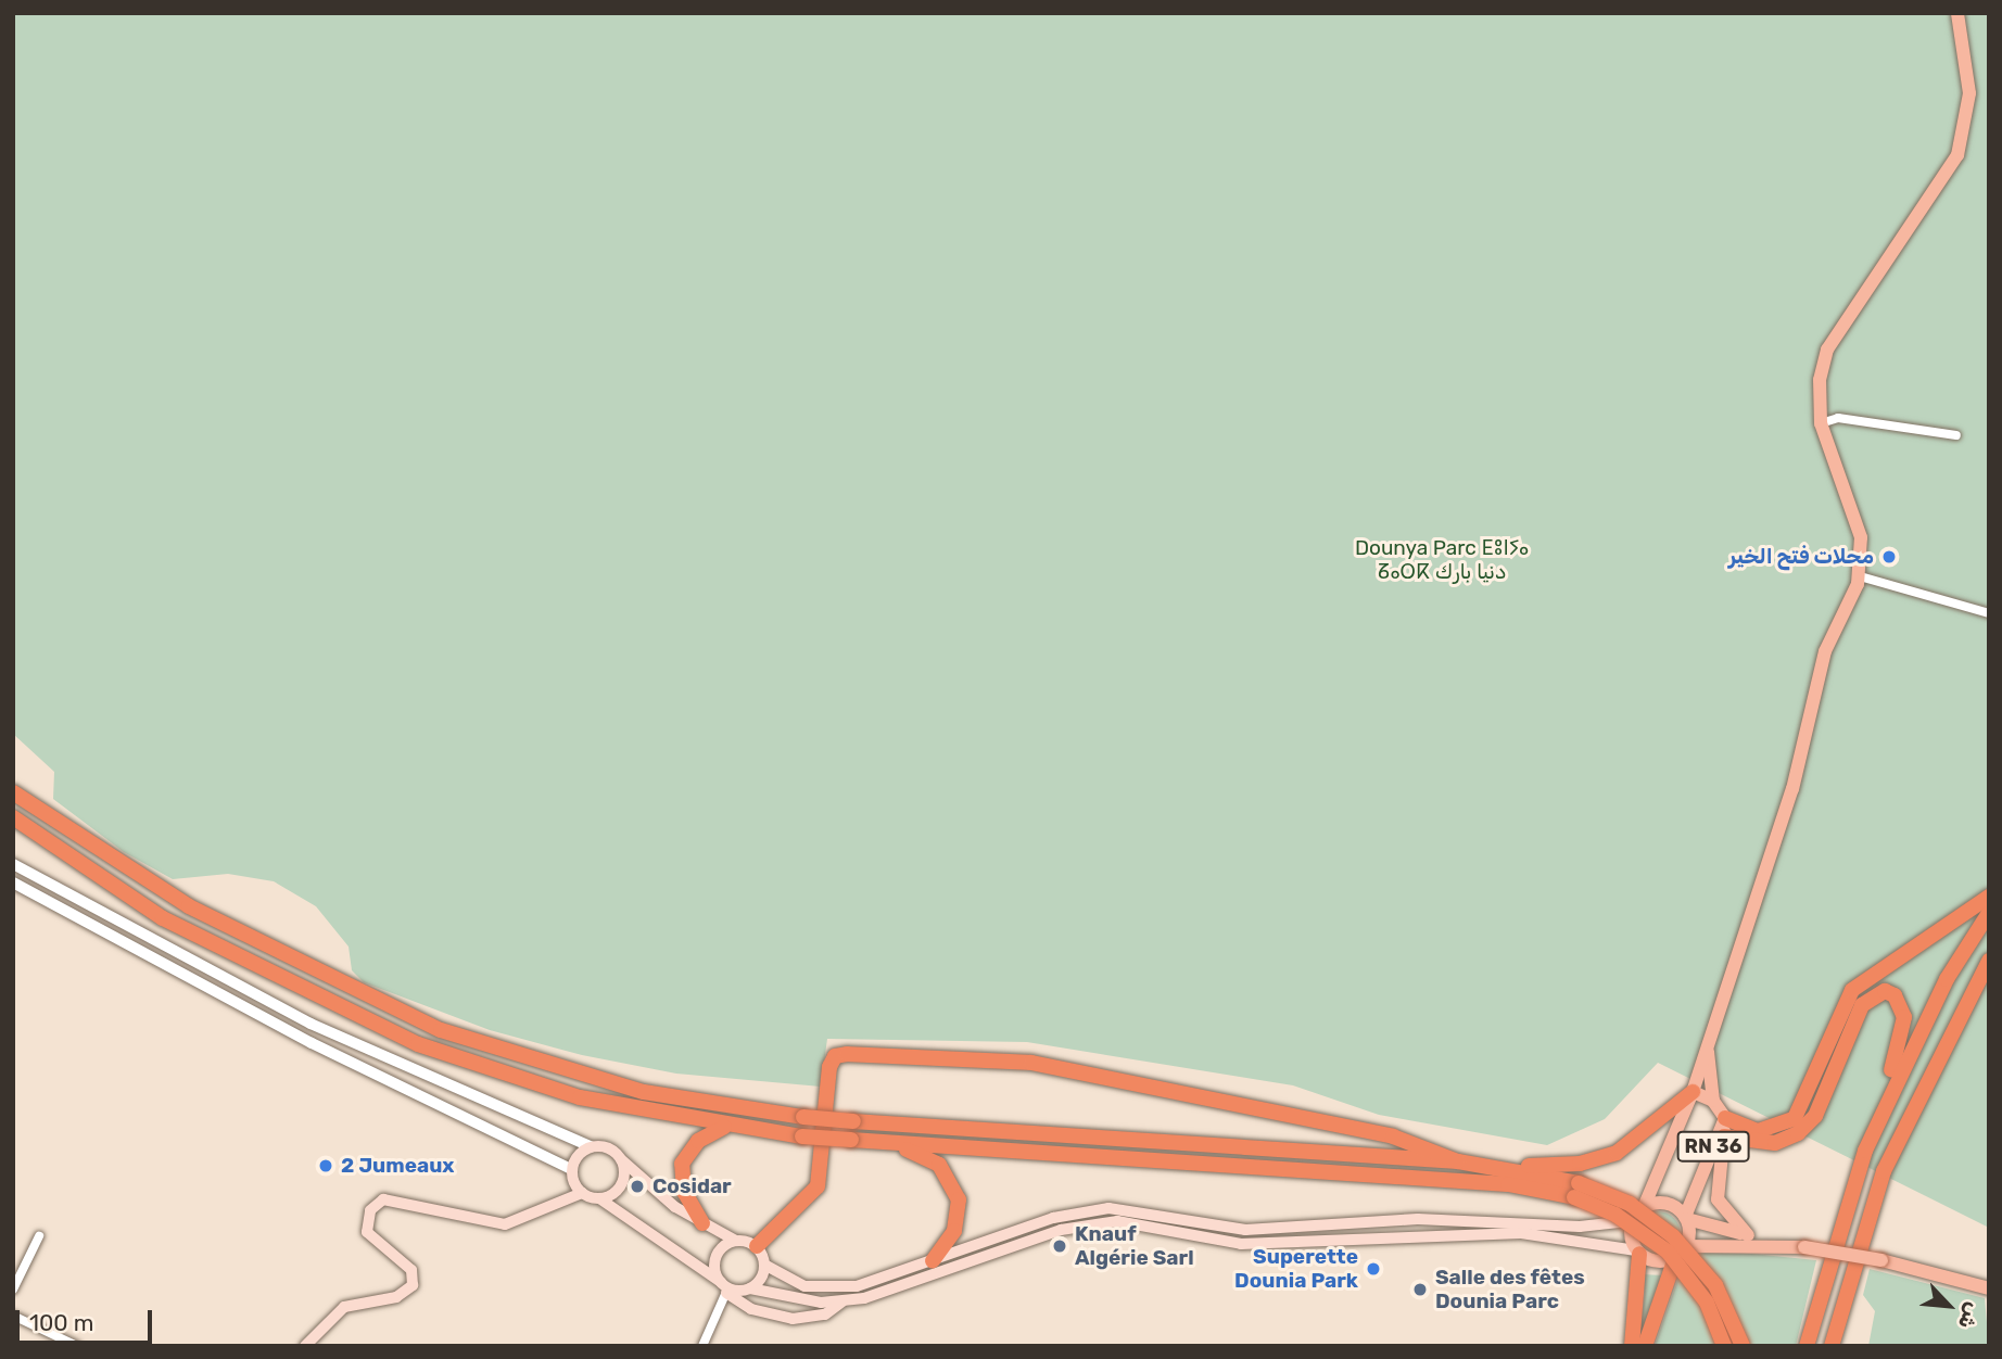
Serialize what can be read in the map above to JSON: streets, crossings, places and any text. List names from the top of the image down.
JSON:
{
  "streets": {
    "main road": ["RN 36"]
  },
  "parks": ["Dounya Parc ⴹⵓⵏⵢⴰ ⵒⴰⵔⴽ دنيا بارك"],
  "places": [
    "محلات فتح الخير",
    "2 Jumeaux",
    "Cosidar",
    "Knauf Algérie Sarl",
    "Superette Dounia Park",
    "Salle des fêtes Dounia Parc"
  ],
  "scale_bar": "100 m",
  "north": "bottom right"
}
